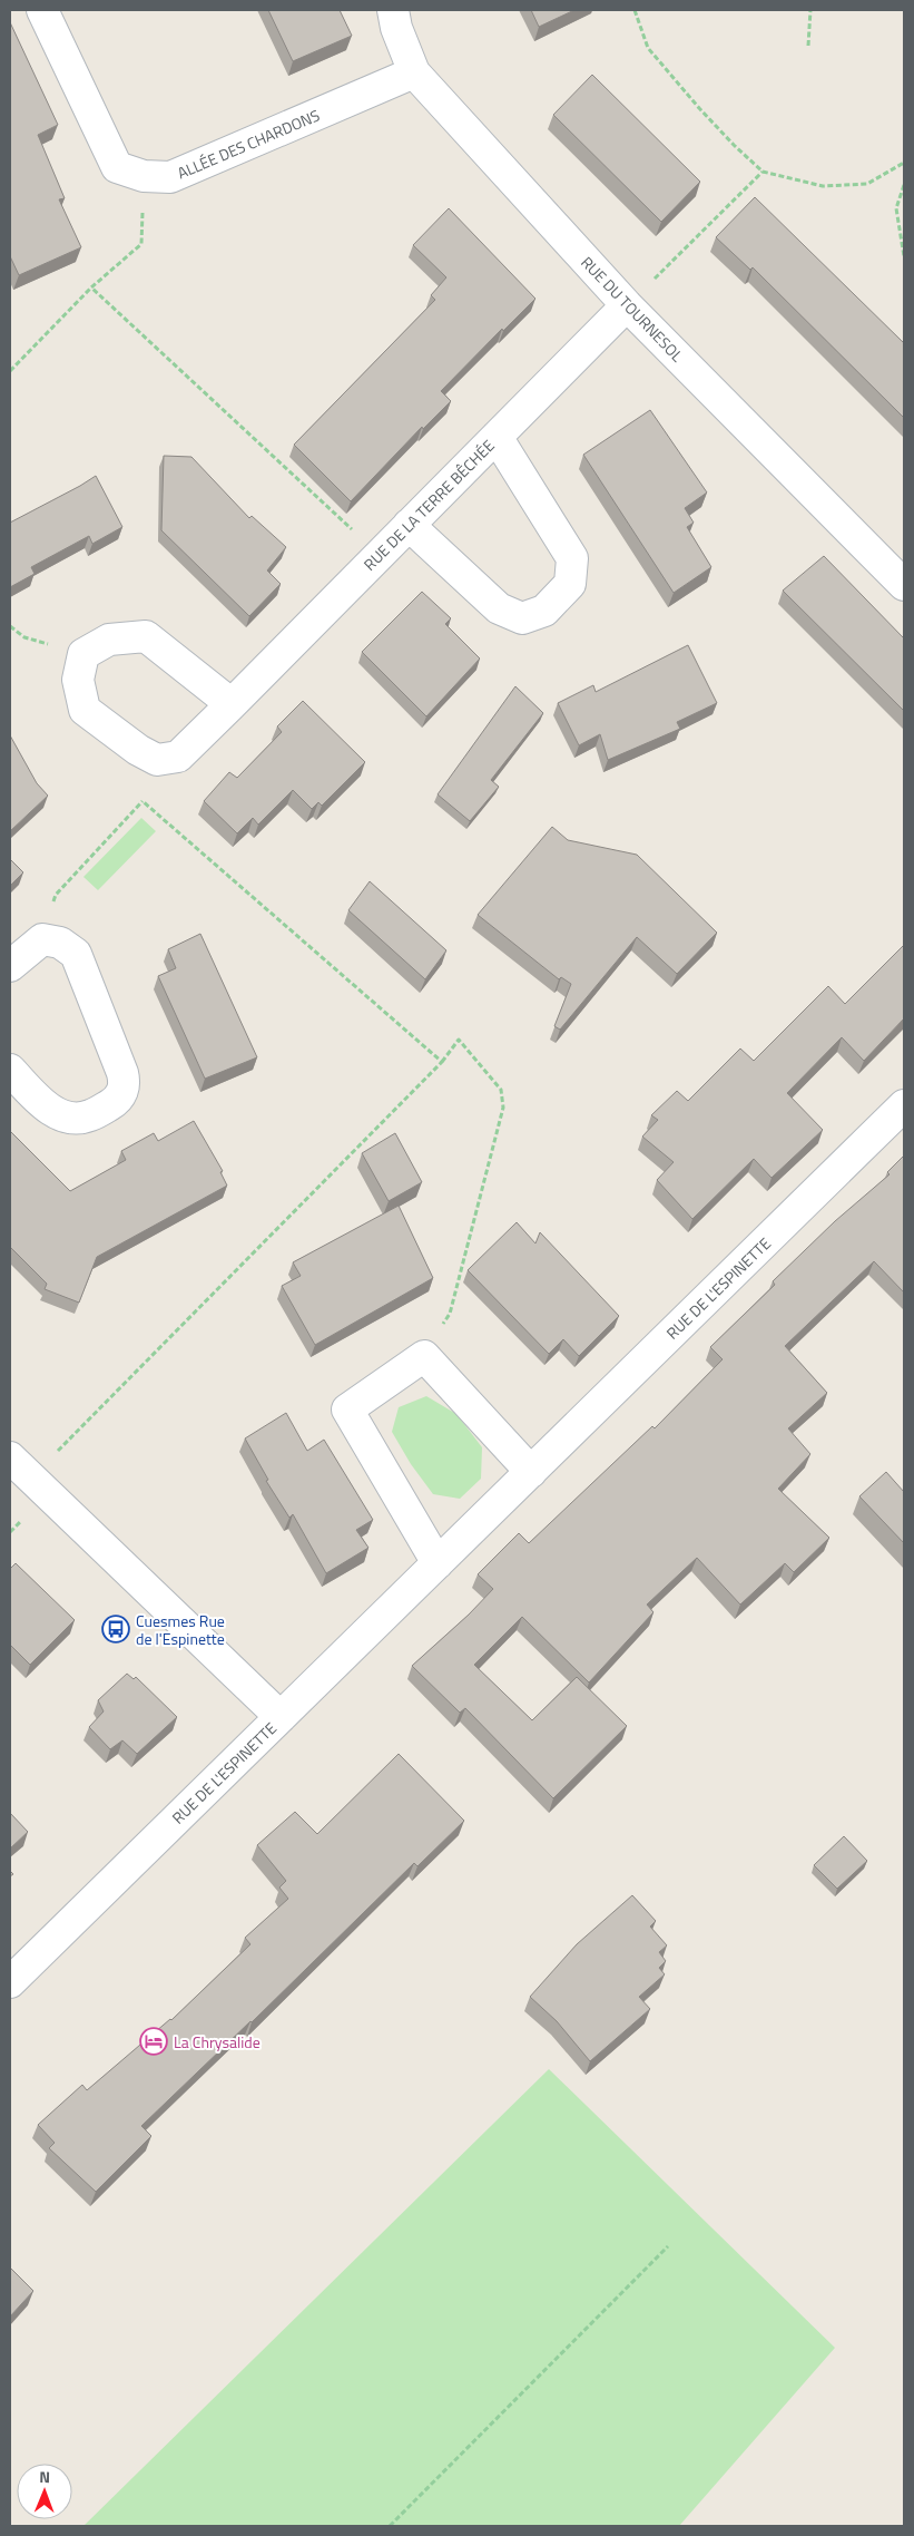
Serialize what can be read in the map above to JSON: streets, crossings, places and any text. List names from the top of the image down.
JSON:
{
  "streets": {
    "street": [
      "ALLÉE DES CHARDONS",
      "RUE DU TOURNESOL",
      "RUE DE LA TERRE BÊCHÉE",
      "RUE DE L'ESPINETTE"
    ]
  },
  "crossings": [
    ["ALLÉE DES CHARDONS", "RUE DU TOURNESOL"],
    ["RUE DU TOURNESOL", "RUE DE LA TERRE BÊCHÉE"]
  ],
  "places": {
    "bus stop": ["Cuesmes Rue de l'Espinette"],
    "hotel": ["La Chrysalide"]
  },
  "north": "top"
}
